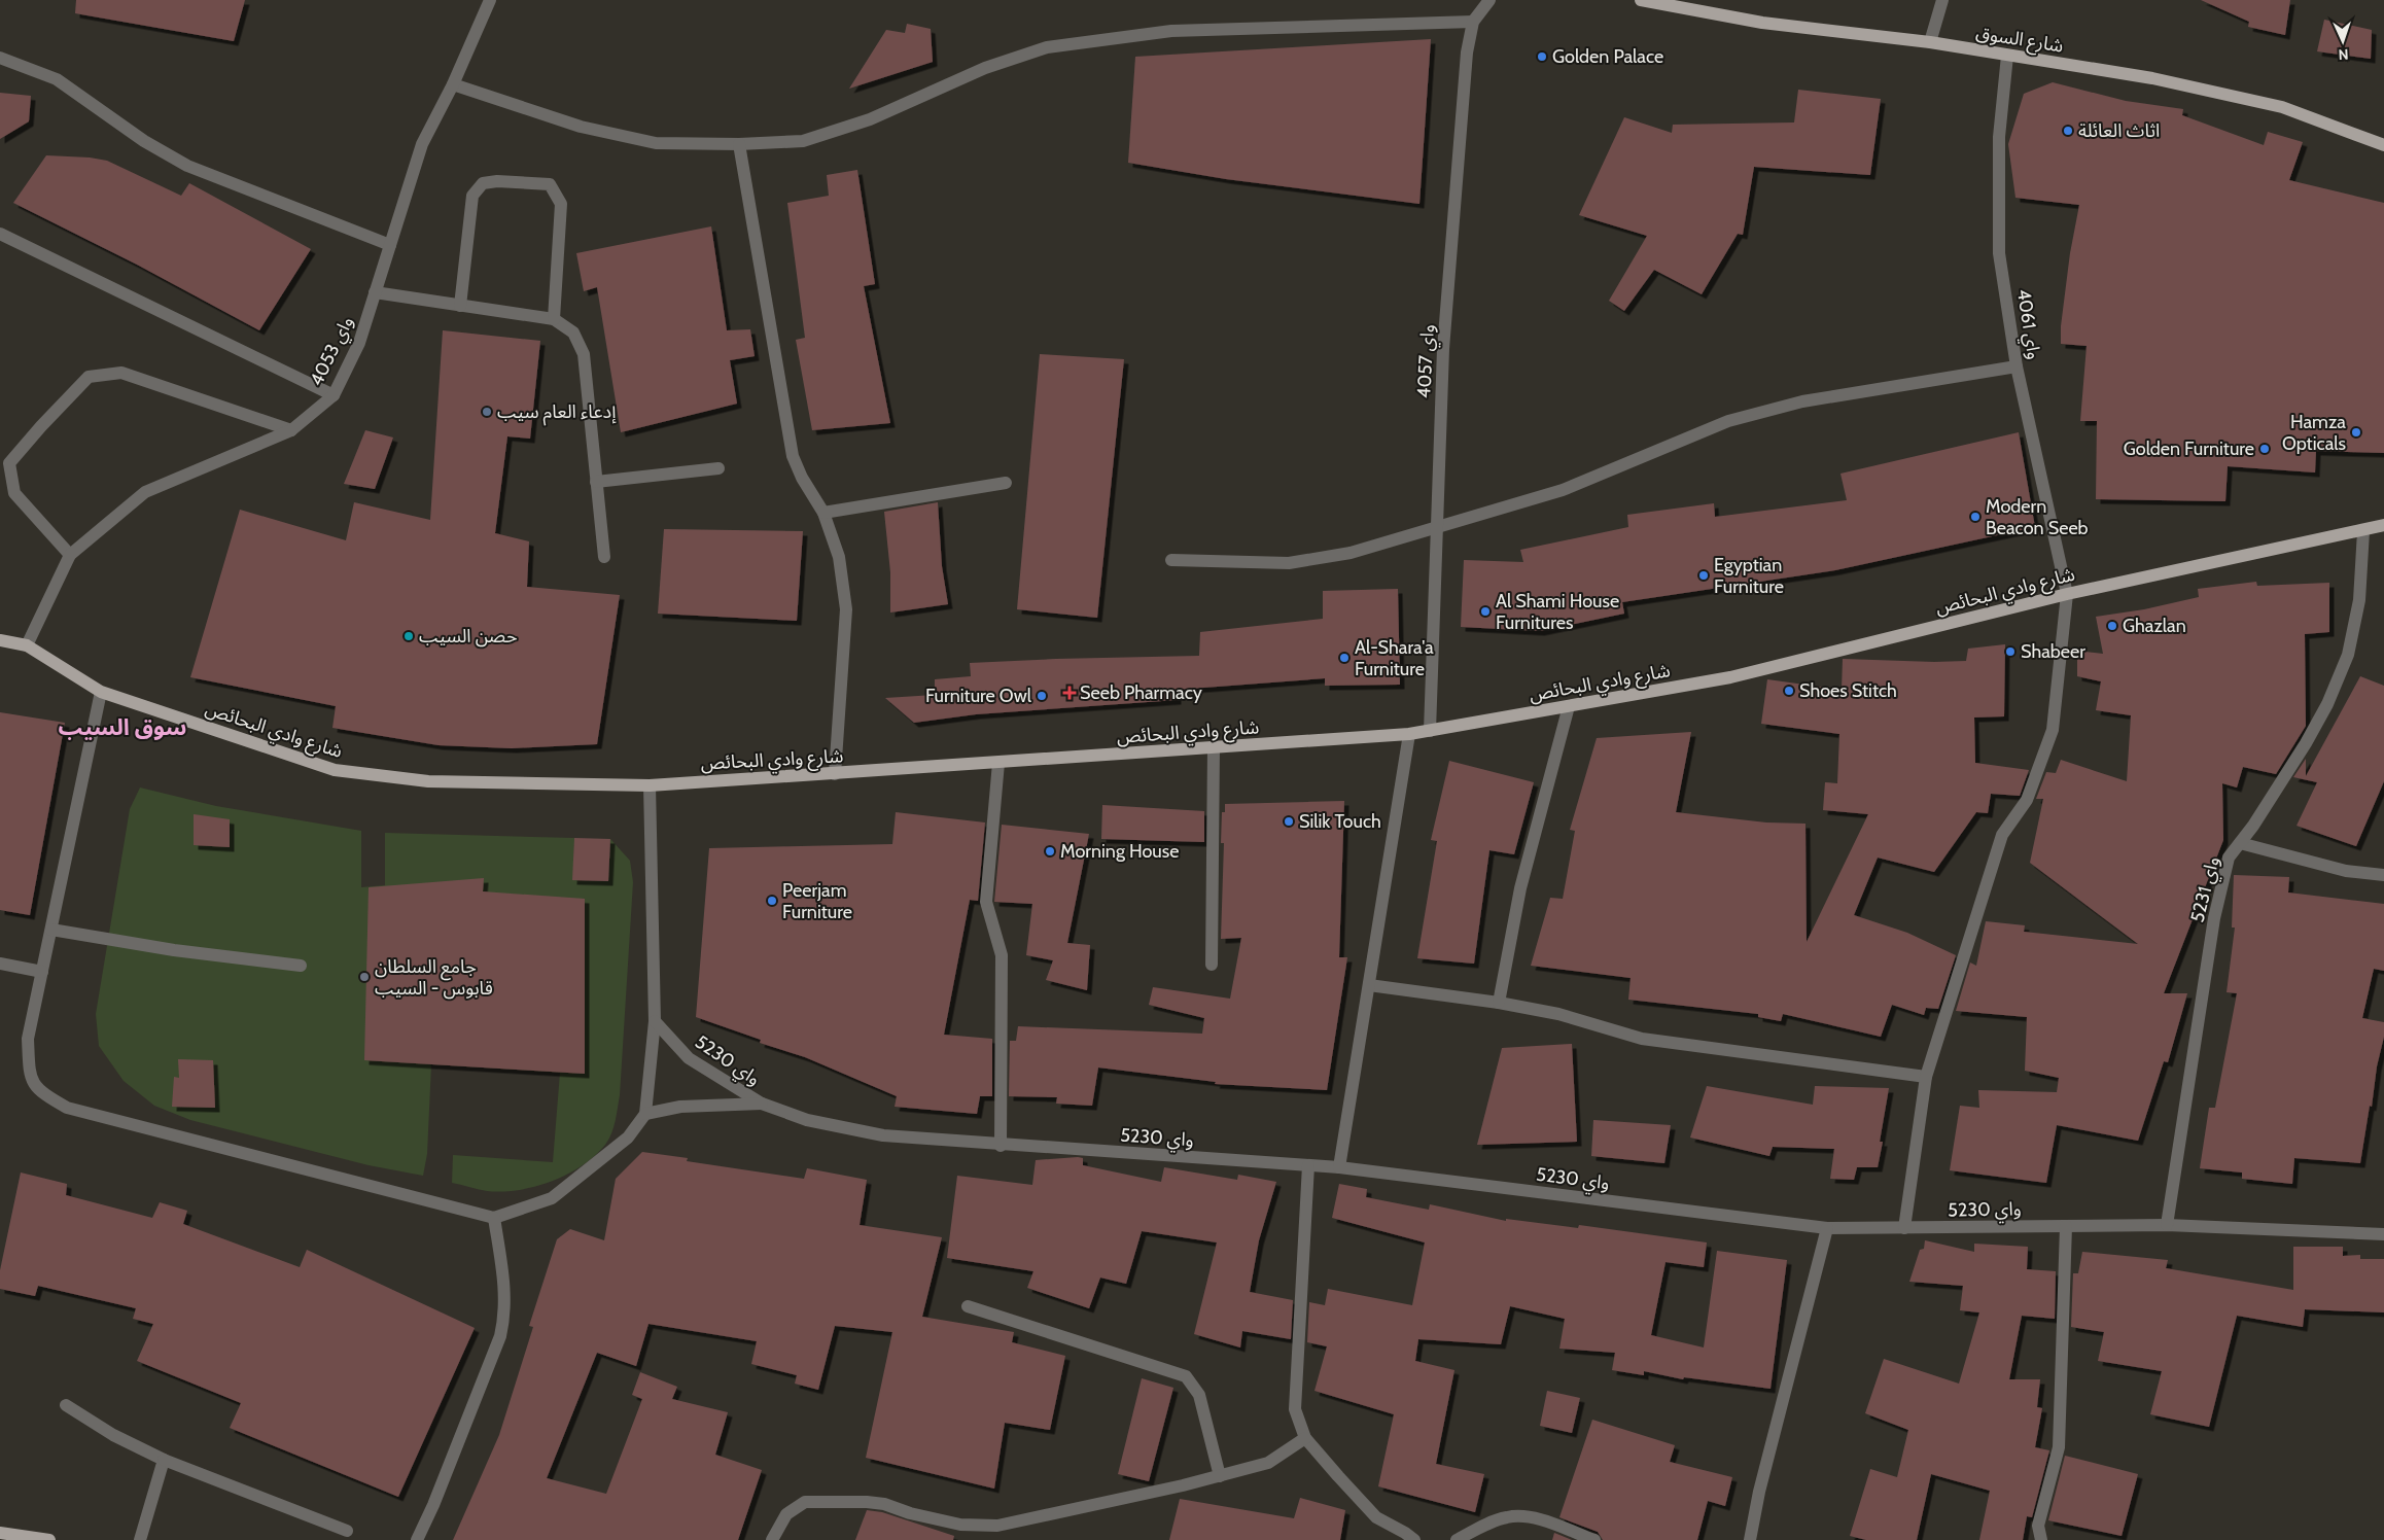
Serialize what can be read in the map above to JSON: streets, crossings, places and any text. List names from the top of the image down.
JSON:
{
  "streets": {
    "main road": ["شارع السوق", "شارع وادي البحائص"],
    "street": [
      "واي 4061",
      "واي 4053",
      "واي 4057",
      "واي 5231",
      "واي 5230"
    ]
  },
  "crossings": [
    ["شارع السوق", "واي 4061"],
    ["واي 4061", "شارع وادي البحائص"],
    ["واي 4061", "واي 5230"],
    ["واي 4053", "شارع وادي البحائص"],
    ["واي 4057", "شارع وادي البحائص"],
    ["شارع وادي البحائص", "واي 5231"],
    ["واي 5231", "واي 5230"]
  ],
  "districts": ["سوق السيب"],
  "places": {
    "other": [
      "Golden Palace",
      "اثاث العائلة",
      "إدعاء العام سيب",
      "Hamza Opticals",
      "Golden Furniture",
      "Modern Beacon Seeb",
      "Egyptian Furniture",
      "Al Shami House Furnitures",
      "Ghazlan",
      "حصن السيب",
      "Shabeer",
      "Al-Shara'a Furniture",
      "Shoes Stitch",
      "Furniture Owl",
      "Silik Touch",
      "Morning House",
      "Peerjam Furniture",
      "جامع السلطان قابوس - السيب"
    ],
    "health": ["Seeb Pharmacy"]
  },
  "north": "bottom"
}
